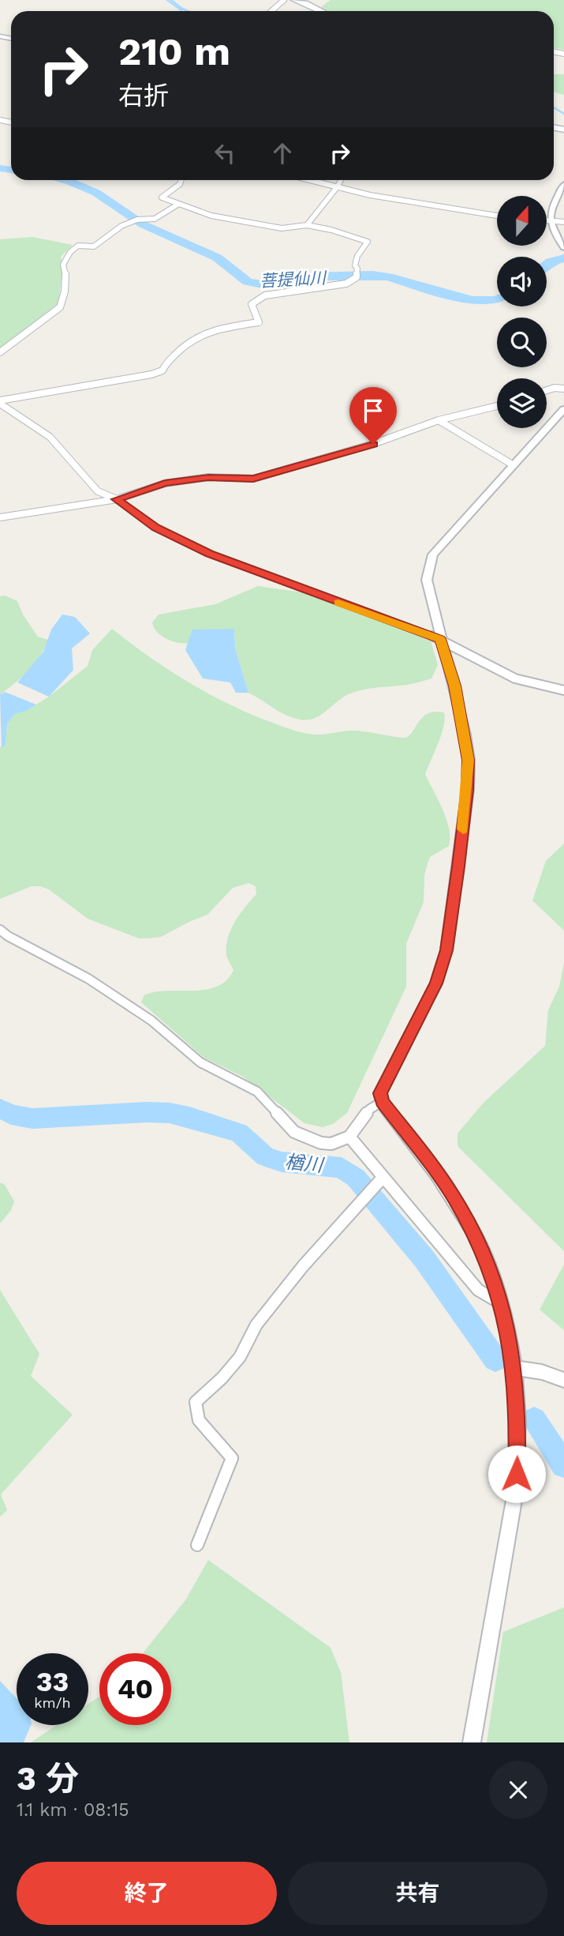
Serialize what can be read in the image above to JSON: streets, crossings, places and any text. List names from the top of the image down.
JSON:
{
  "water": ["菩提仙川", "楢川"],
  "north": "top",
  "page": {
    "turn": ["210 m", "右折"],
    "speed": "33 km/h",
    "limit": "40",
    "heading": ["3 分", "1.1 km · 08:15"],
    "buttons": ["終了", "共有"]
  }
}
